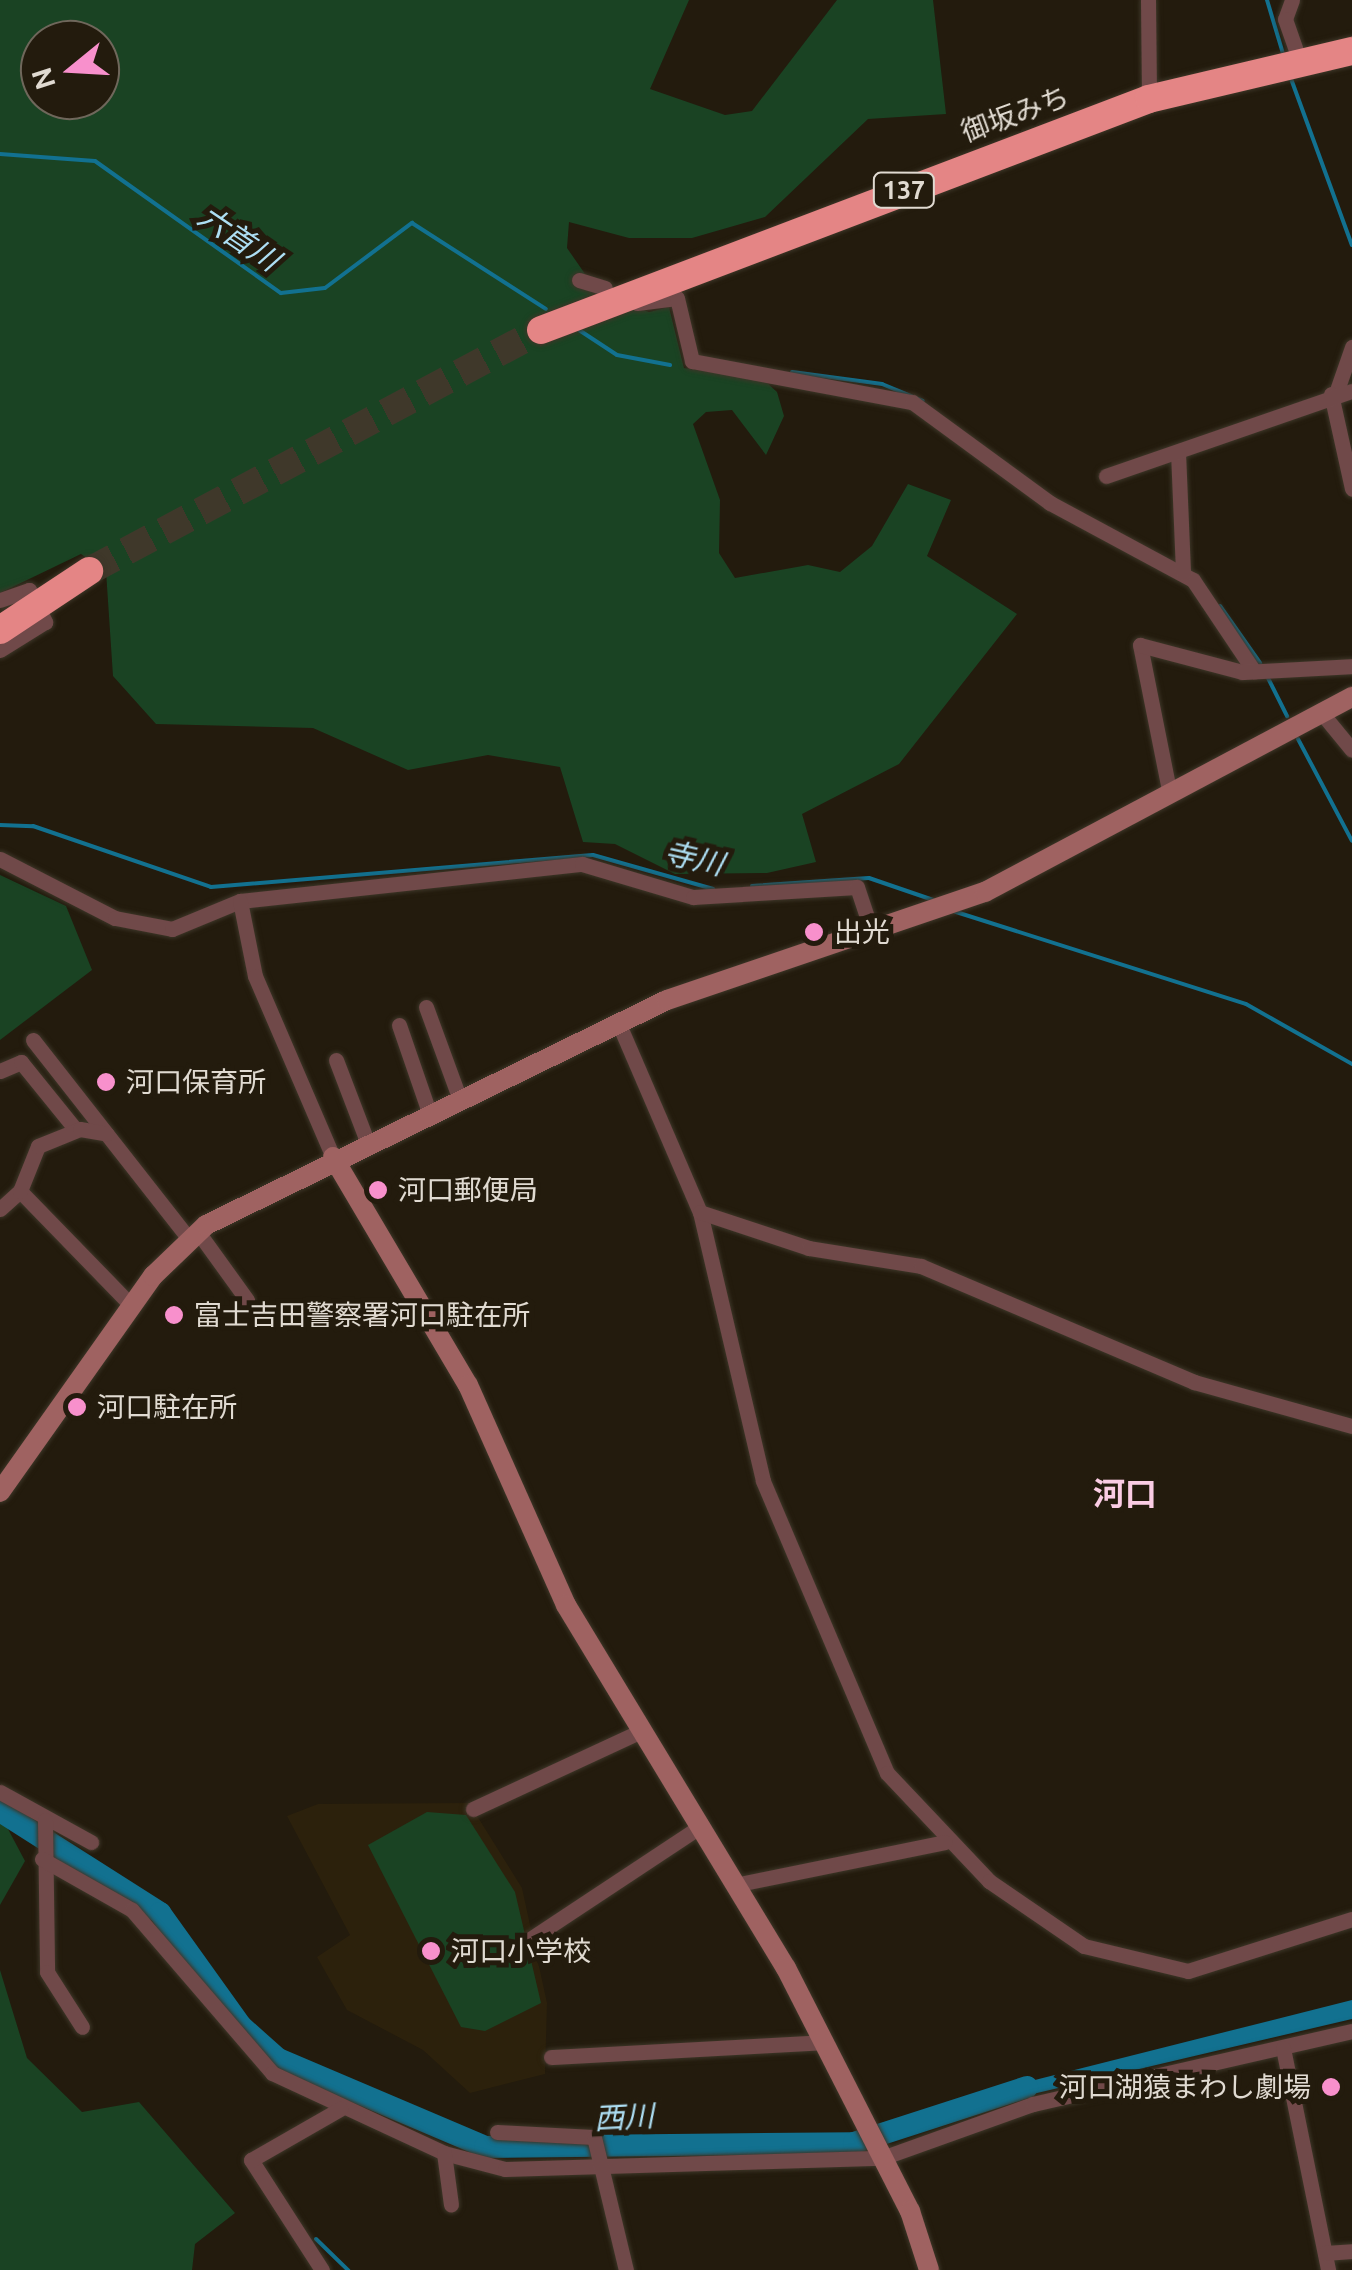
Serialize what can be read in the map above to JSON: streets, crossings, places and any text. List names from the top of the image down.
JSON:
{
  "streets": {
    "highway": ["御坂みち", "137"]
  },
  "districts": ["河口"],
  "water": ["六首川", "寺川", "西川"],
  "places": [
    "出光",
    "河口保育所",
    "河口郵便局",
    "富士吉田警察署河口駐在所",
    "河口駐在所",
    "河口小学校",
    "河口湖猿まわし劇場"
  ],
  "north": "left"
}
